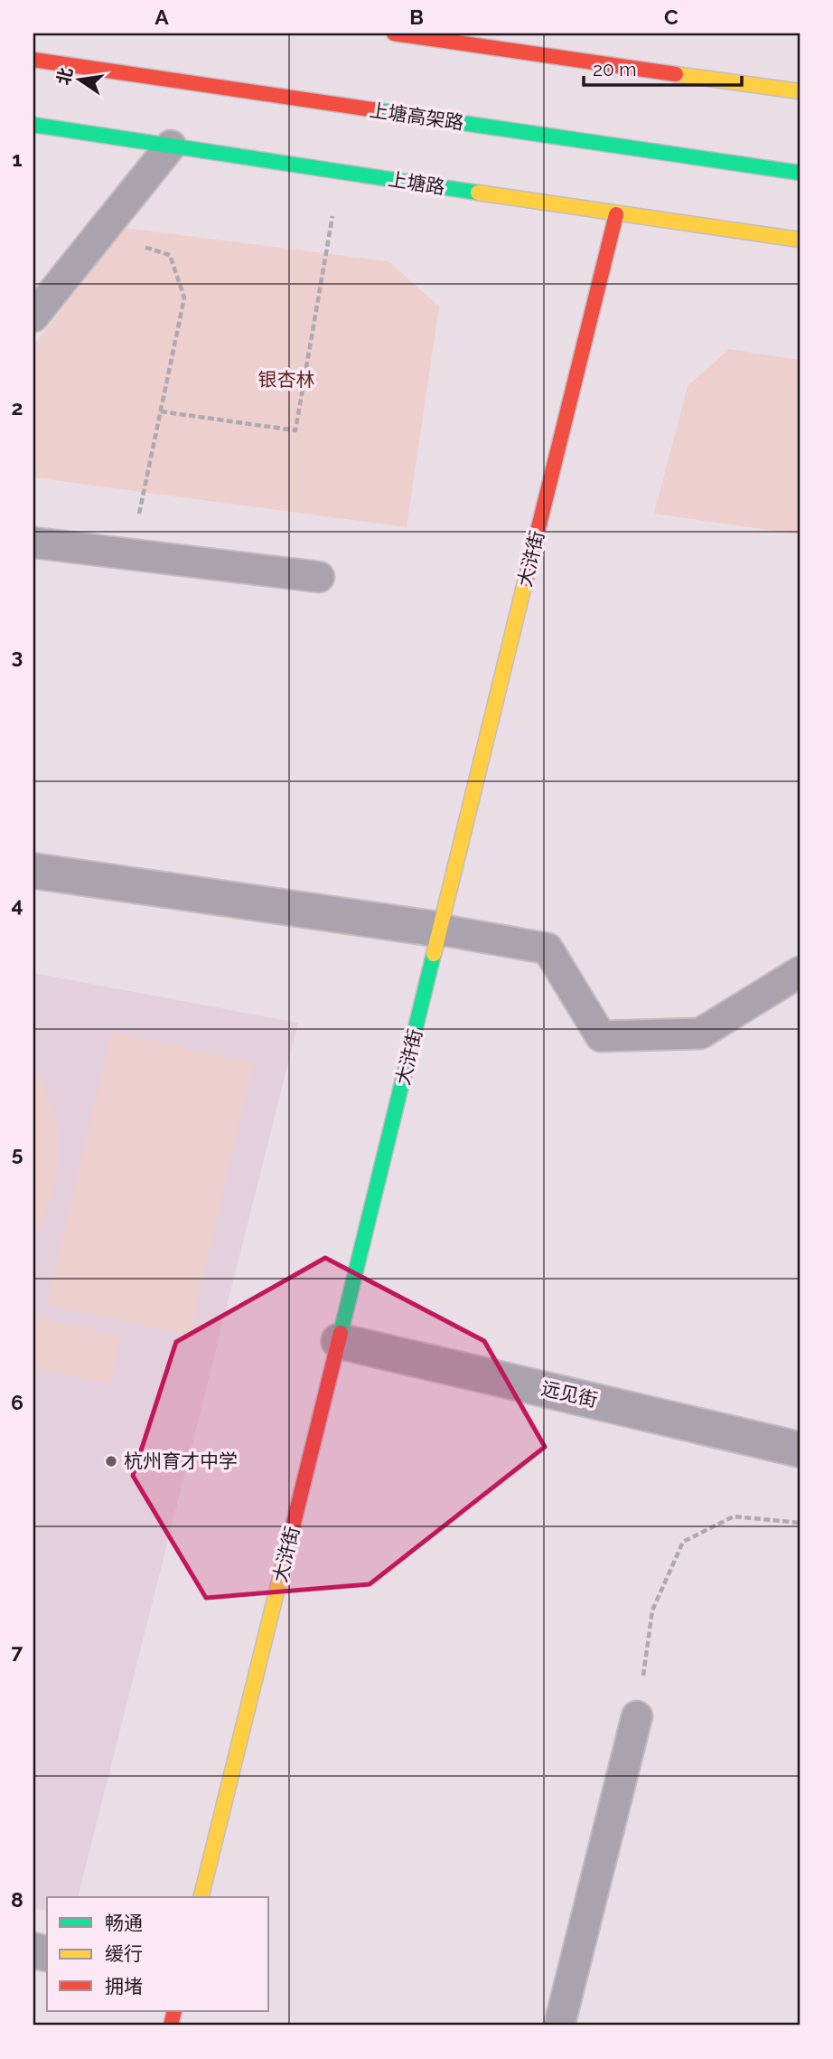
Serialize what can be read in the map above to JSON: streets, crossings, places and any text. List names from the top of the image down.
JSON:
{
  "streets": {
    "main road": ["上塘高架路", "上塘路", "大浒街"],
    "street": ["远见街"]
  },
  "crossings": [
    ["上塘路", "大浒街"],
    ["大浒街", "远见街"]
  ],
  "parks": ["银杏林"],
  "places": ["杭州育才中学"],
  "legend": ["畅通", "缓行", "拥堵"],
  "scale_bar": "20 m",
  "north": "left",
  "grid": {
    "columns": ["A", "B", "C"],
    "rows": [
      "1",
      "2",
      "3",
      "4",
      "5",
      "6",
      "7",
      "8"
    ]
  }
}
